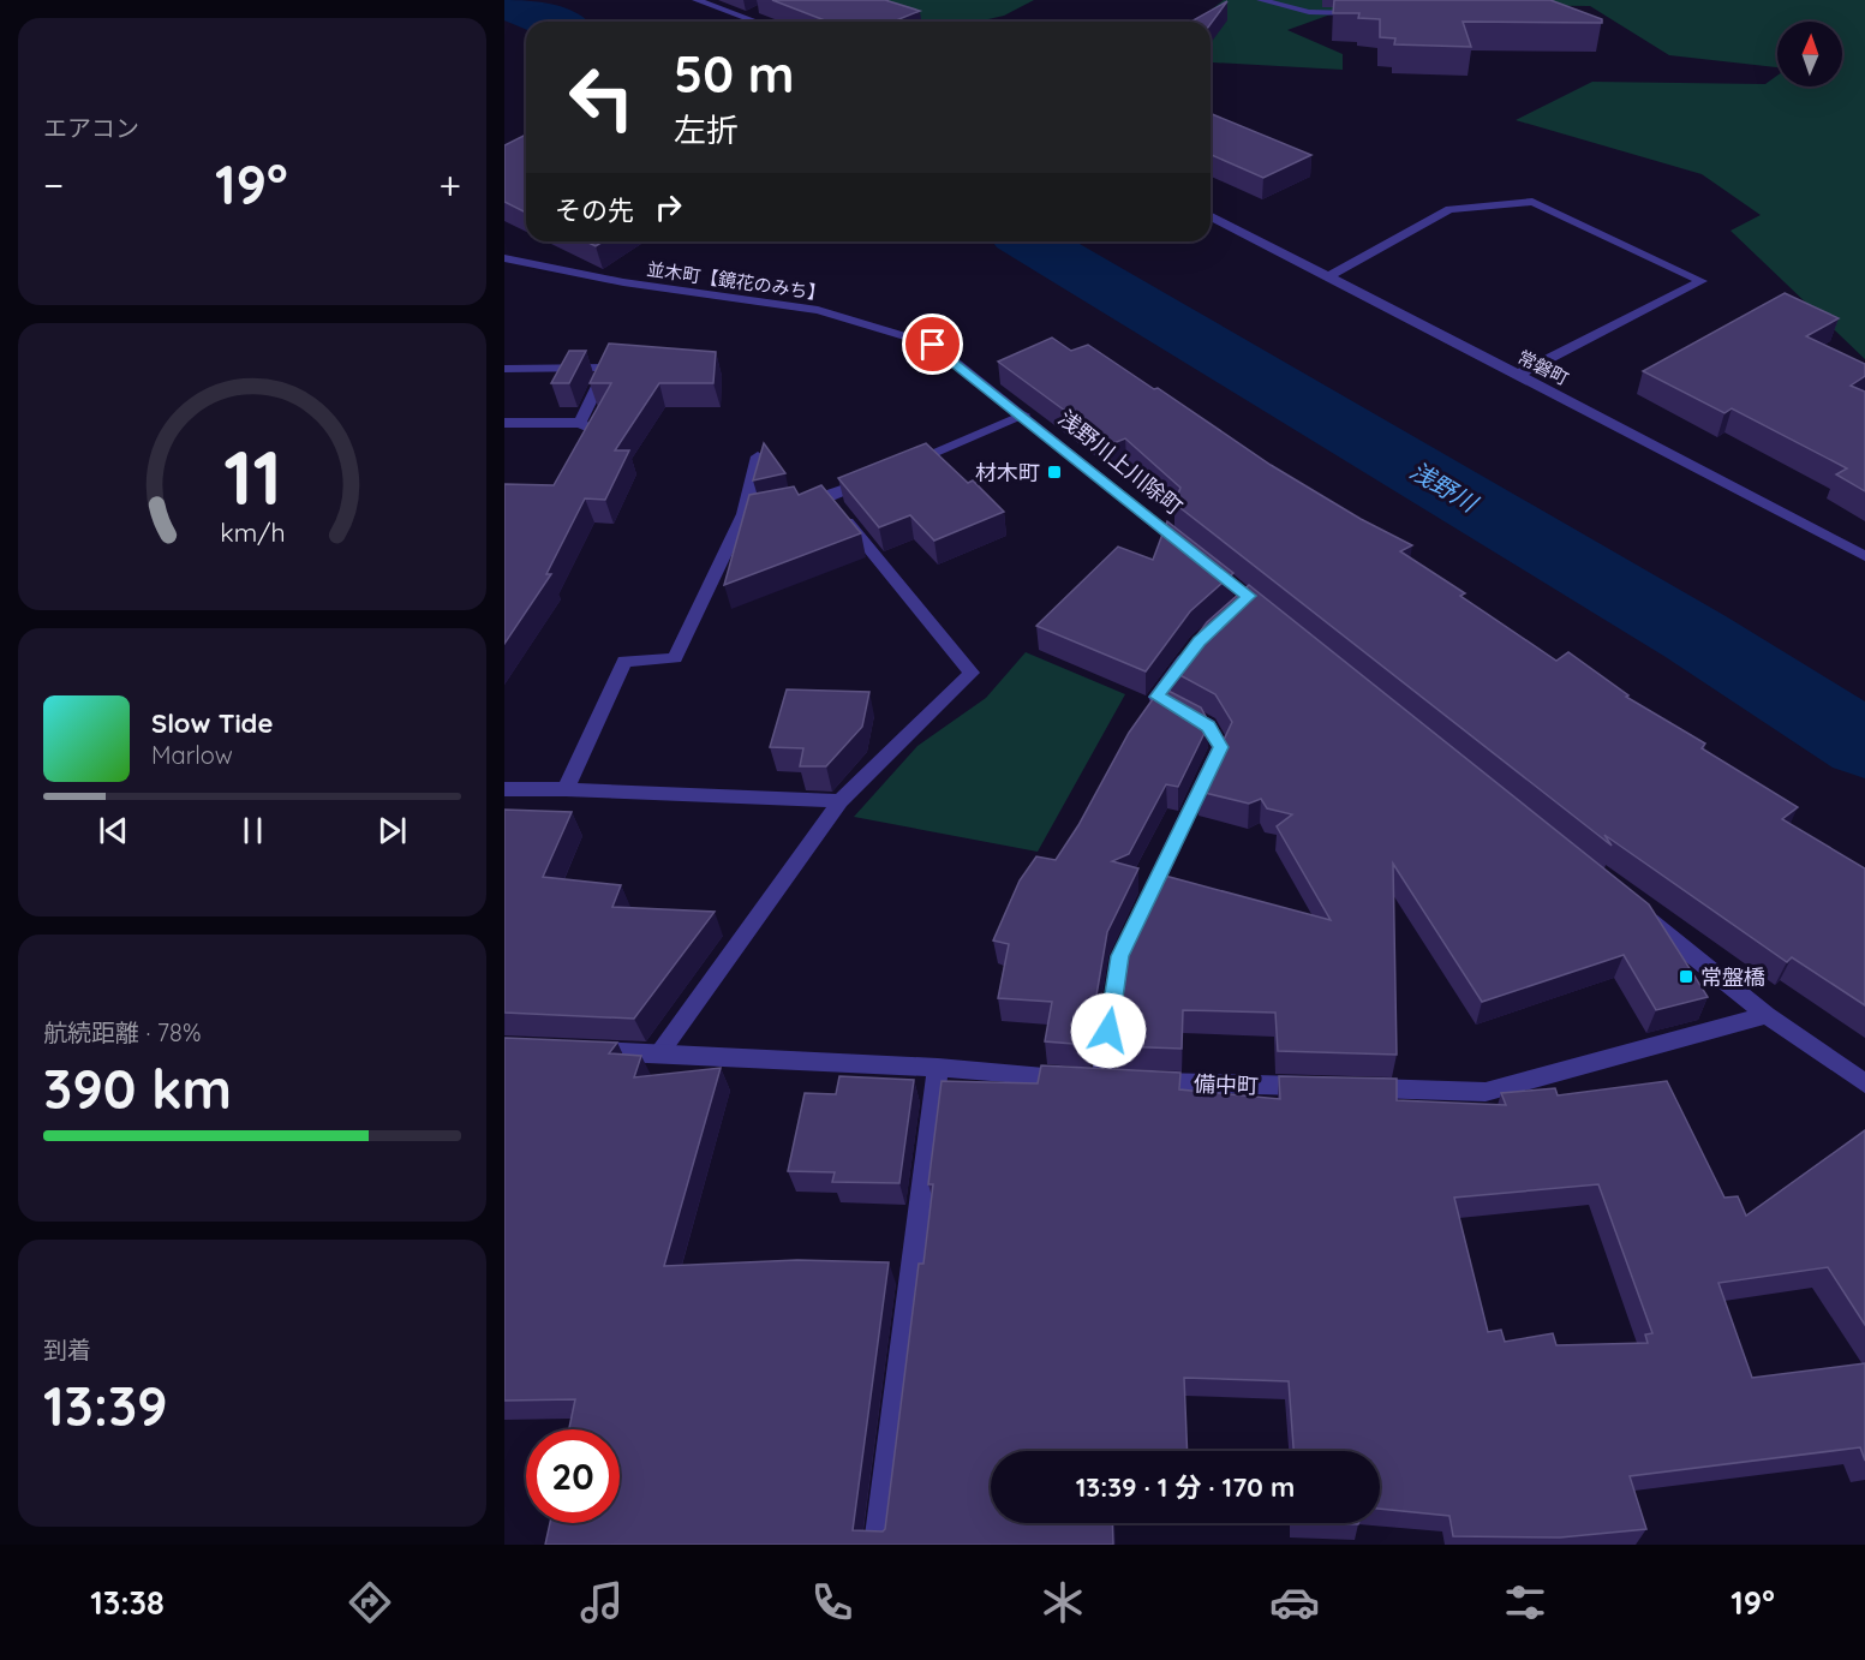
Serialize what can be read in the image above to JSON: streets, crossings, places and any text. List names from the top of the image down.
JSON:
{
  "streets": {
    "street": [
      "並木町【鏡花のみち】",
      "常磐町",
      "浅野川上川除町",
      "備中町"
    ]
  },
  "crossings": [
    ["並木町【鏡花のみち】", "浅野川上川除町"]
  ],
  "water": ["浅野川"],
  "places": {
    "transit": ["材木町", "常盤橋"]
  },
  "north": "top",
  "page": {
    "tile": [
      "エアコン",
      ["航続距離 · 78%", "390 km"],
      ["到着", "13:39"]
    ],
    "turn": ["50 m", "左折"],
    "heat": ["−", "19°", "+"],
    "then": "その先",
    "song": ["Slow Tide", "Marlow"],
    "limit": "20",
    "trip": "13:39 · 1 分 · 170 m",
    "tabs": ["13:38", "19°"],
    "gauge": ["11", "km/h"]
  }
}
